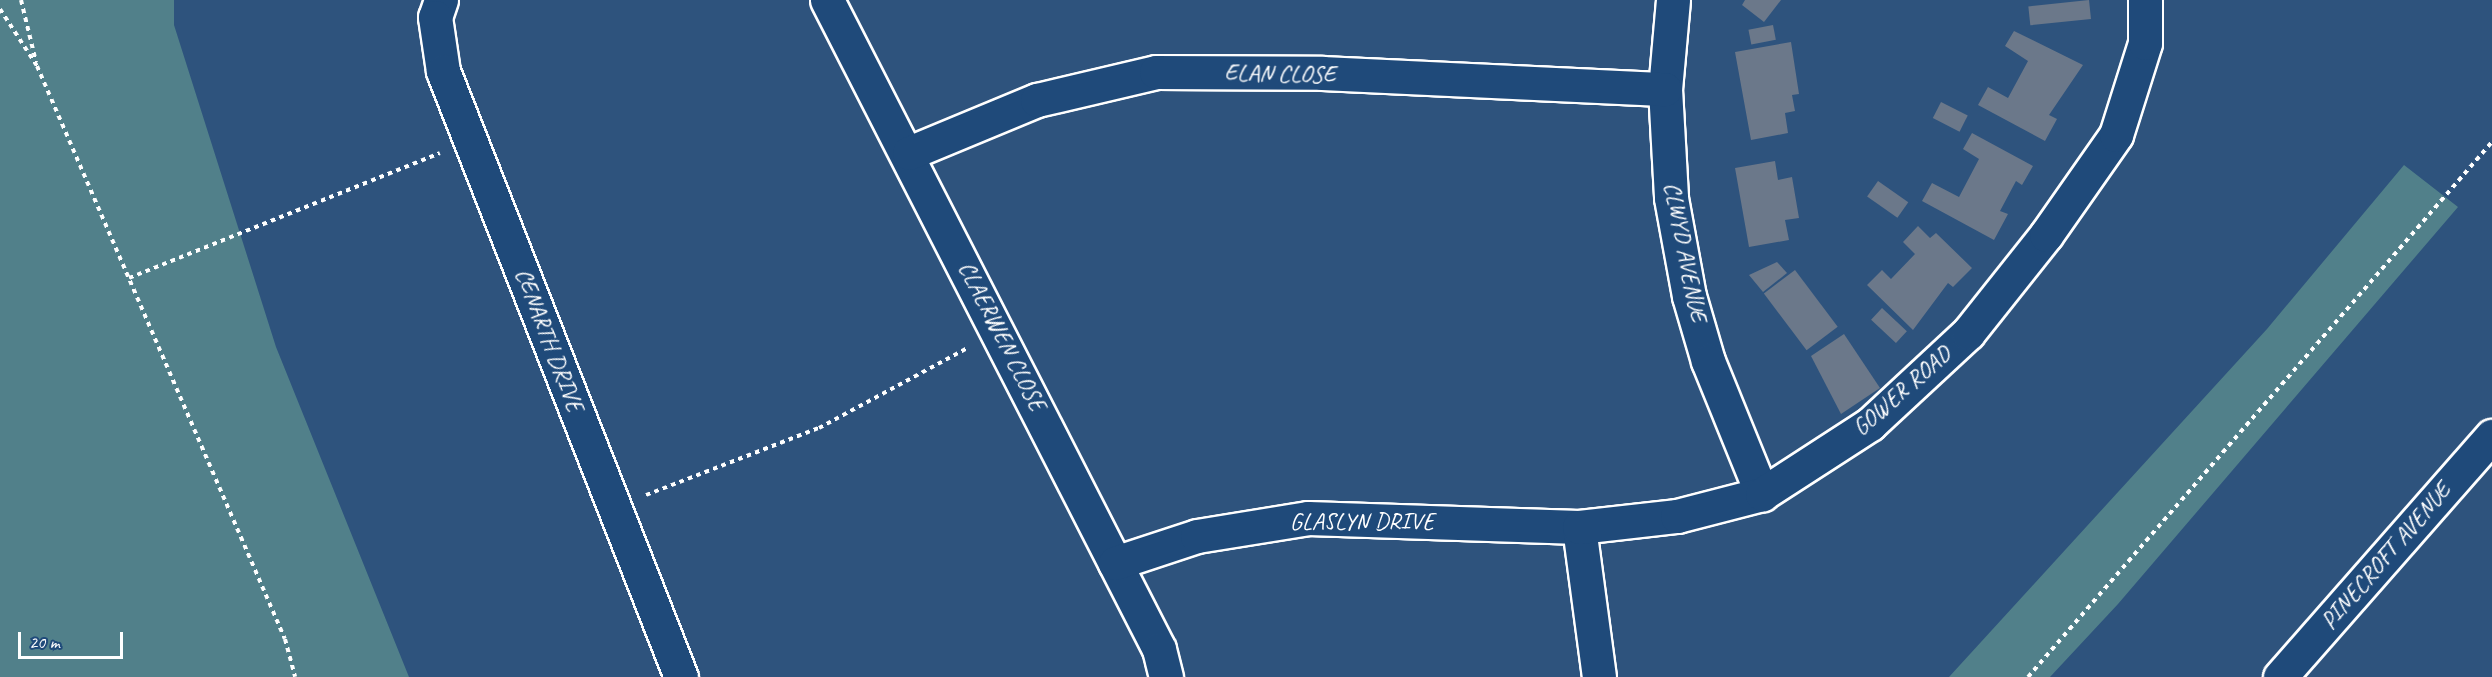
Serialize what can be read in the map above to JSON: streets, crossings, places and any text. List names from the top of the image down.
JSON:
{
  "streets": {
    "street": [
      "ELAN CLOSE",
      "CLWYD AVENUE",
      "CLAERWEN CLOSE",
      "CENARTH DRIVE",
      "GOWER ROAD",
      "GLASLYN DRIVE",
      "PINECROFT AVENUE"
    ]
  },
  "crossings": [
    ["ELAN CLOSE", "CLWYD AVENUE"],
    ["ELAN CLOSE", "CLAERWEN CLOSE"],
    ["CLWYD AVENUE", "GOWER ROAD"],
    ["CLAERWEN CLOSE", "GLASLYN DRIVE"],
    ["GOWER ROAD", "GLASLYN DRIVE"]
  ],
  "scale_bar": "20 m"
}
